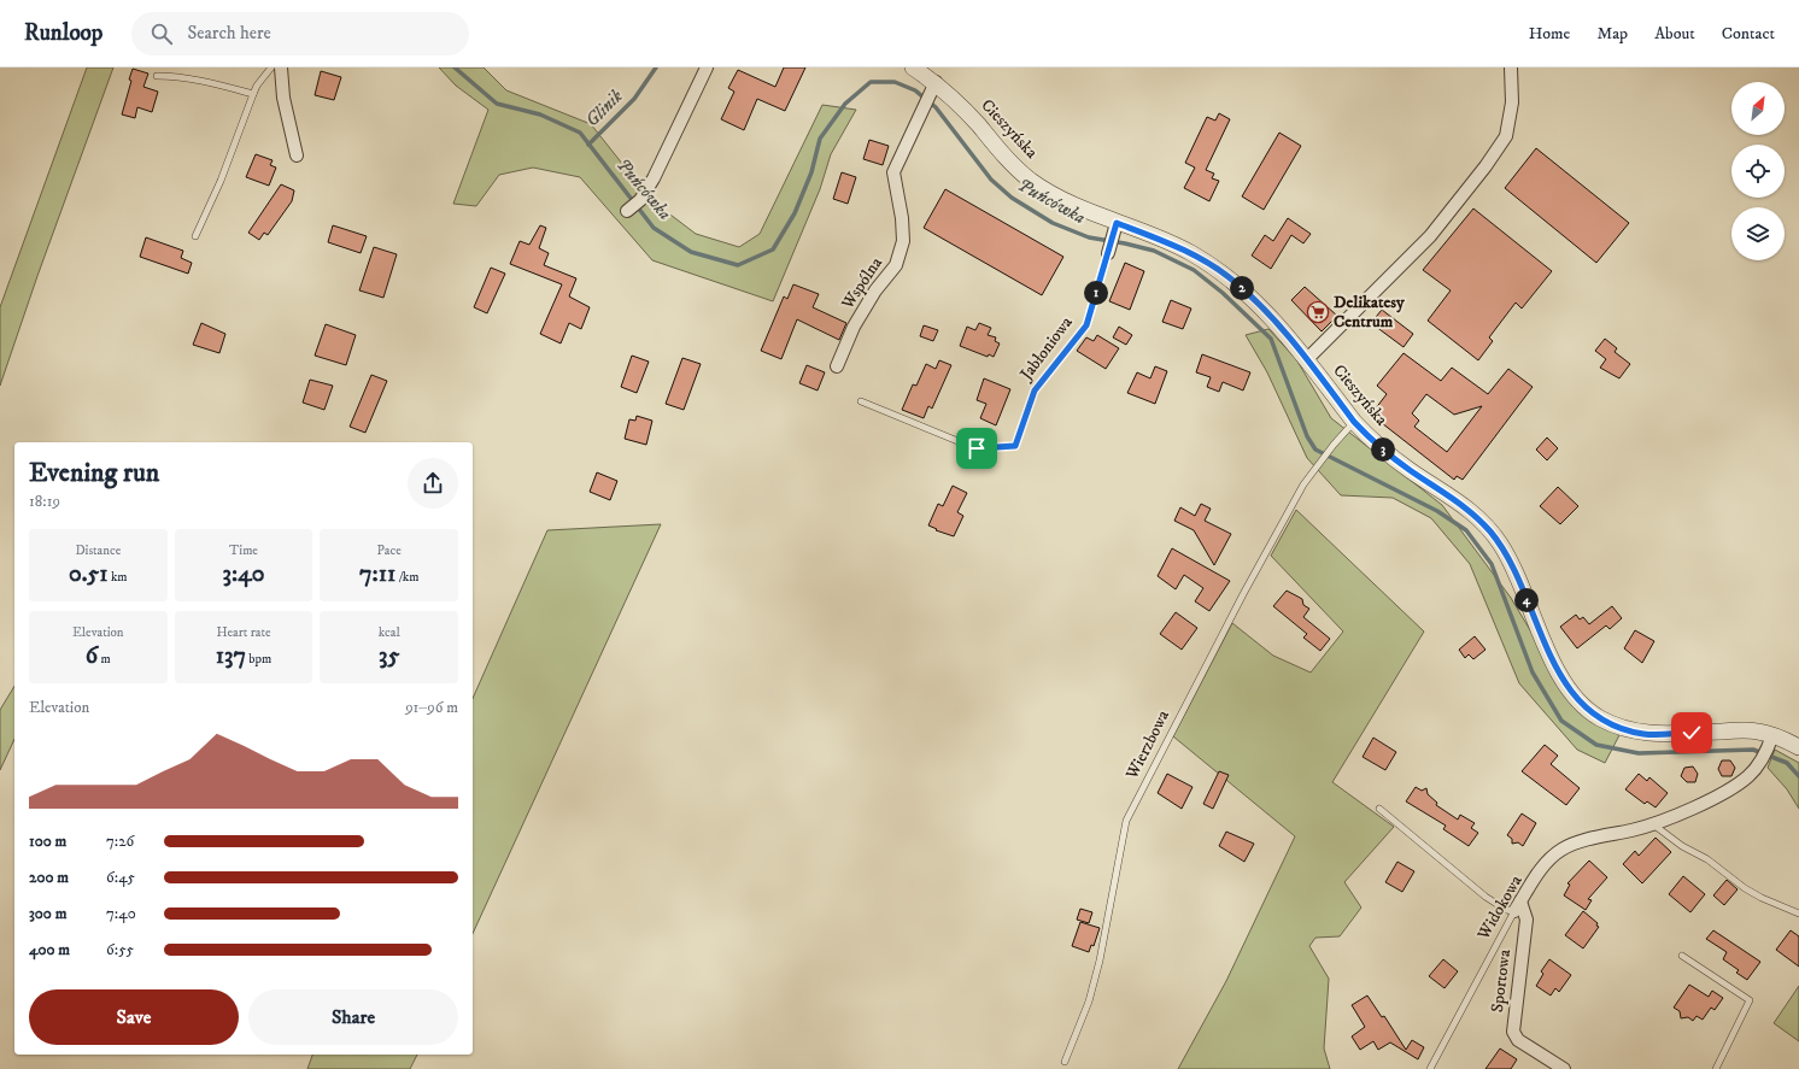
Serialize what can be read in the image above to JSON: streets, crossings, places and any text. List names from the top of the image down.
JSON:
{
  "streets": {
    "street": [
      "Cieszyńska",
      "Wspólna",
      "Widokowa",
      "Sportowa"
    ],
    "lane": ["Jabłoniowa", "Wierzbowa"]
  },
  "crossings": [
    ["Cieszyńska", "Wspólna"],
    ["Cieszyńska", "Wierzbowa"],
    ["Cieszyńska", "Widokowa"],
    ["Widokowa", "Sportowa"]
  ],
  "water": ["Glinik", "Puńcówka"],
  "places": {
    "supermarket": ["Delikatesy Centrum"]
  },
  "north": "top right",
  "page": {
    "header": "Runloop",
    "search": "Search here",
    "nav": [
      "Home",
      "Map",
      "About",
      "Contact"
    ],
    "pins": [
      "2",
      "1",
      "3",
      "4"
    ],
    "heading": ["Evening run", "18:19"],
    "stats": [
      ["Distance", "0.51 km"],
      ["Time", "3:40"],
      ["Pace", "7:11 /km"],
      ["Elevation", "6 m"],
      ["Heart rate", "137 bpm"],
      ["kcal", "35"]
    ],
    "chart": ["Elevation", "91–96 m"],
    "list": [
      {
        "name": "100 m",
        "note": "7:26"
      },
      {
        "name": "200 m",
        "note": "6:45"
      },
      {
        "name": "300 m",
        "note": "7:40"
      },
      {
        "name": "400 m",
        "note": "6:55"
      }
    ],
    "buttons": ["Save", "Share"]
  }
}
